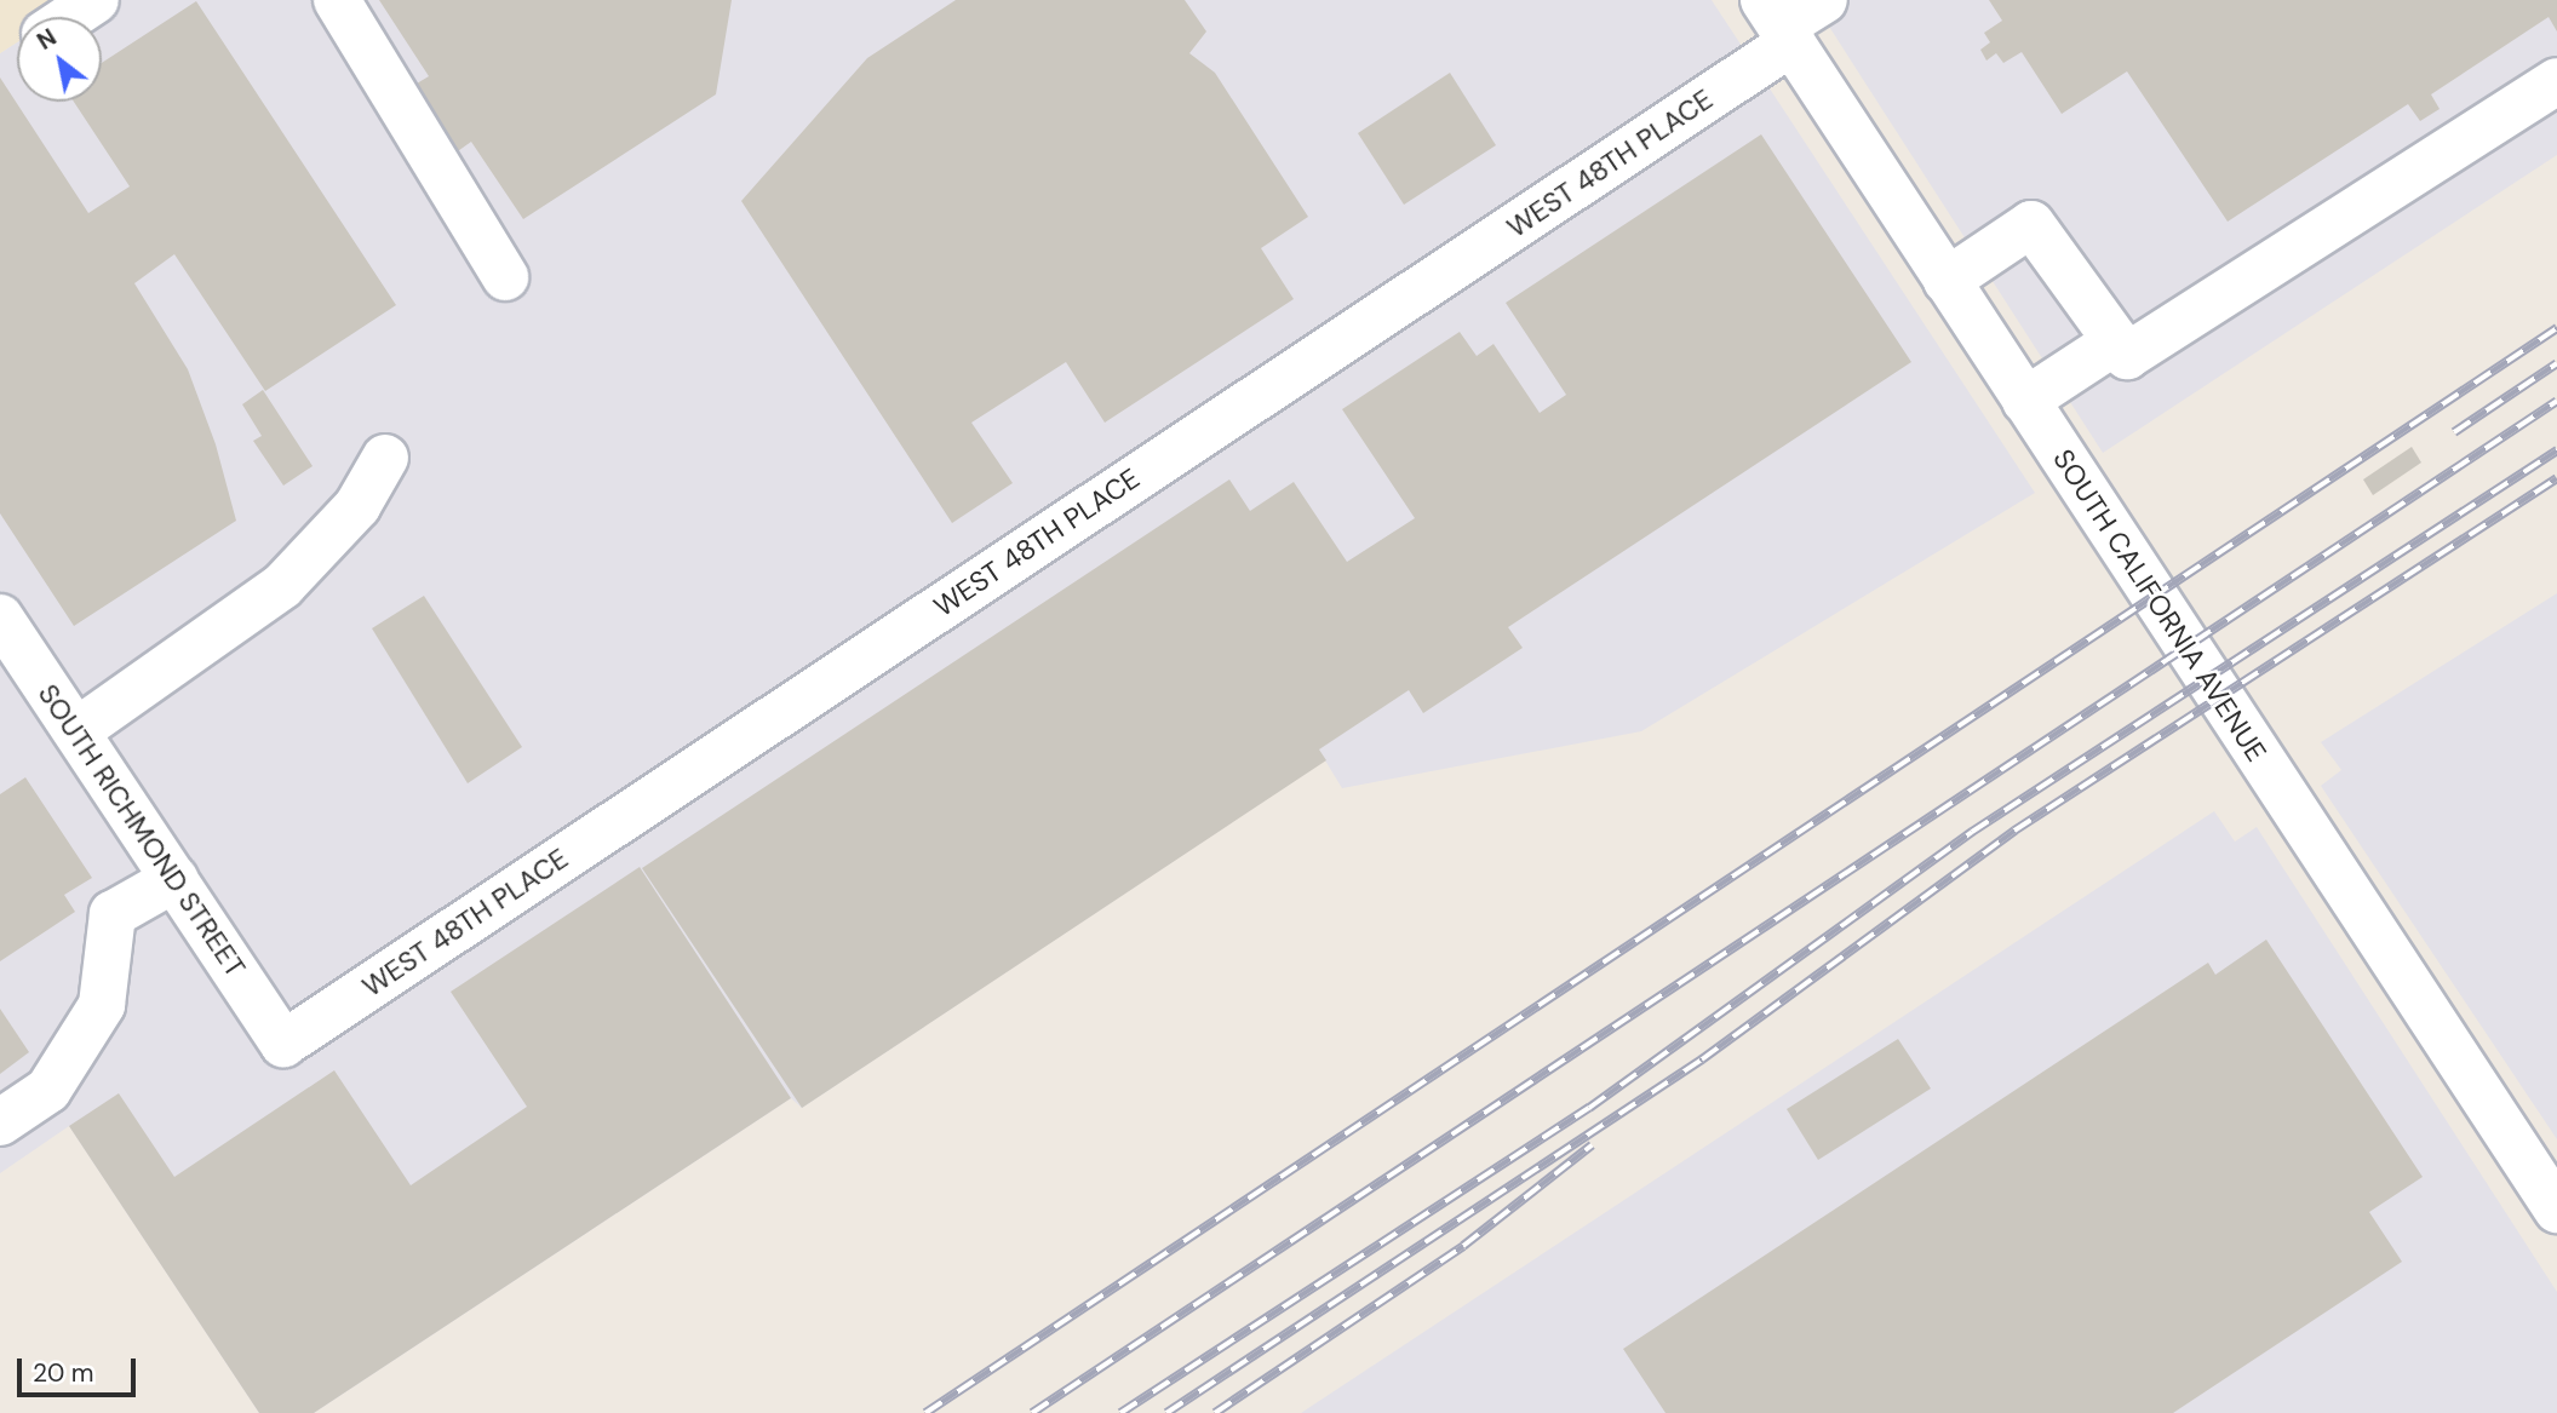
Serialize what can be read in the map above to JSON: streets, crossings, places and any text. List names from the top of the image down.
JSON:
{
  "streets": {
    "street": ["WEST 48TH PLACE", "SOUTH CALIFORNIA AVENUE", "SOUTH RICHMOND STREET"]
  },
  "crossings": [
    ["WEST 48TH PLACE", "SOUTH CALIFORNIA AVENUE"],
    ["WEST 48TH PLACE", "SOUTH RICHMOND STREET"]
  ],
  "scale_bar": "20 m",
  "north": "top left"
}
